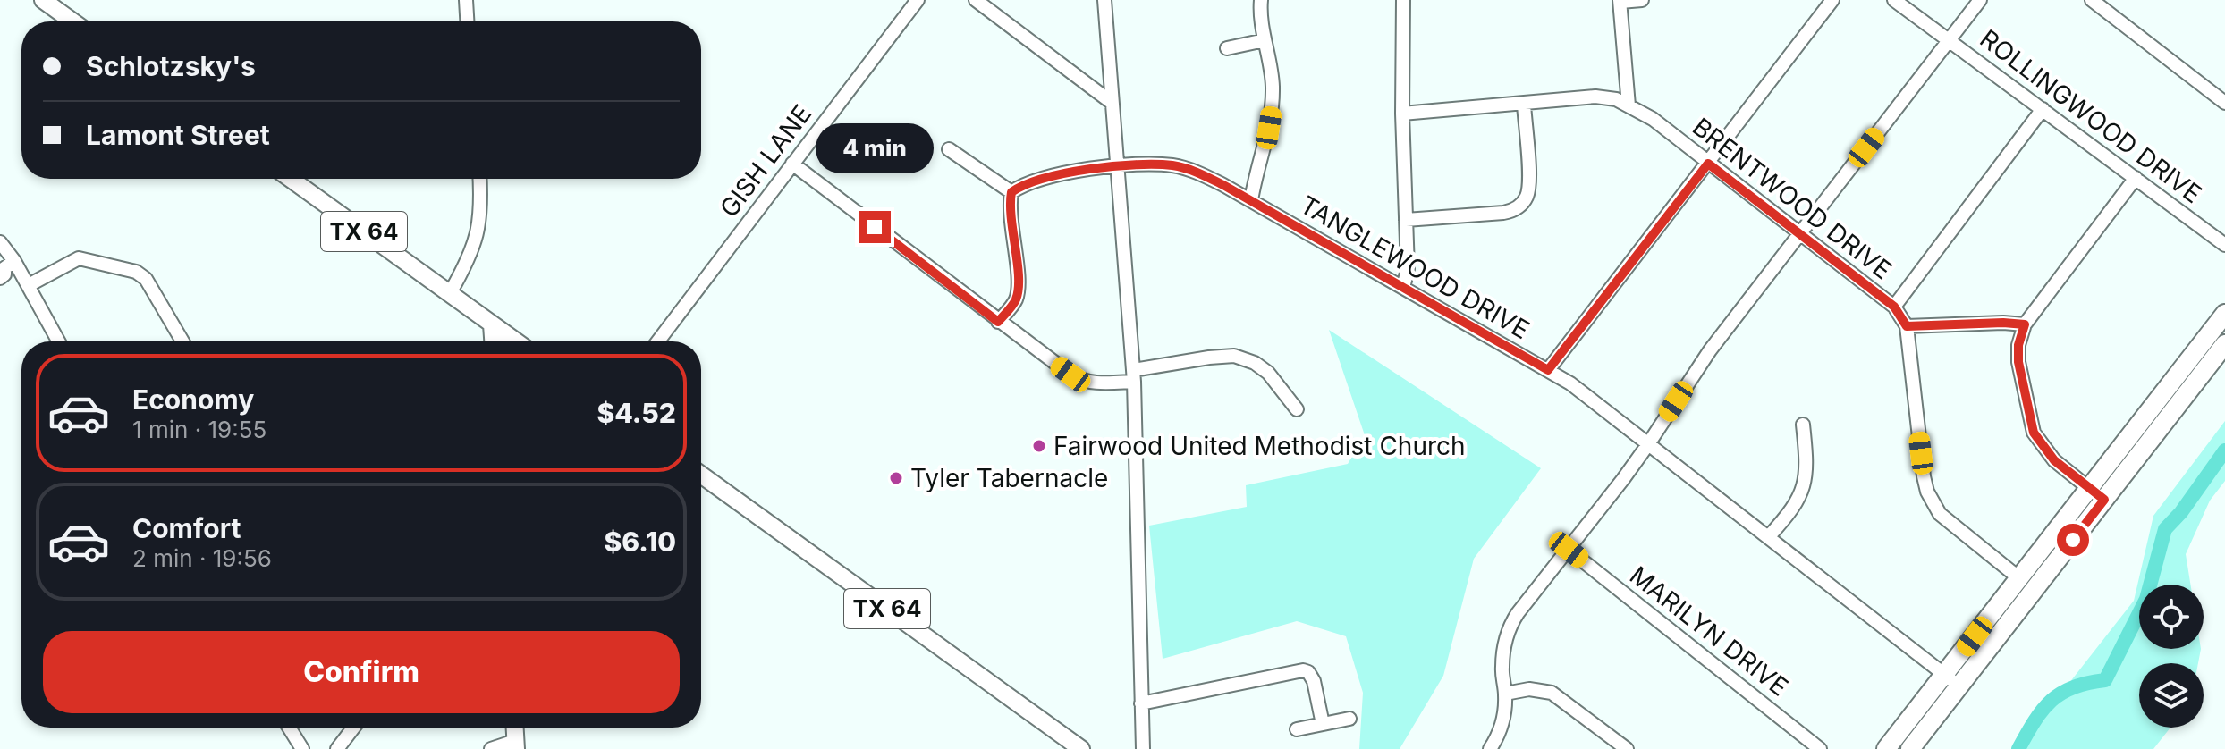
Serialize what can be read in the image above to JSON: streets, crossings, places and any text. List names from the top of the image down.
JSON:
{
  "streets": {
    "main road": ["TX 64"],
    "street": [
      "ROLLINGWOOD DRIVE",
      "GISH LANE",
      "BRENTWOOD DRIVE",
      "TANGLEWOOD DRIVE",
      "MARILYN DRIVE"
    ]
  },
  "places": ["Fairwood United Methodist Church", "Tyler Tabernacle"],
  "page": {
    "banner": ["Schlotzsky's", "Lamont Street"],
    "bubble": "4 min",
    "list": [
      {
        "name": "Economy",
        "note": "1 min · 19:55",
        "value": "$4.52"
      },
      {
        "name": "Comfort",
        "note": "2 min · 19:56",
        "value": "$6.10"
      }
    ],
    "buttons": "Confirm"
  }
}
